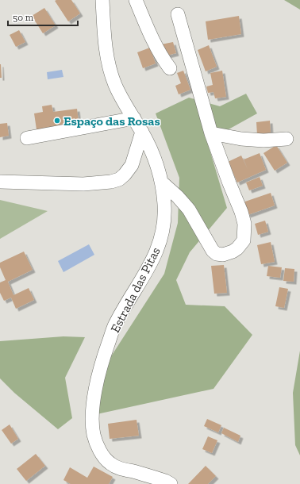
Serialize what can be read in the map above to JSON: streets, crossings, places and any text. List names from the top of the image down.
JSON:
{
  "streets": {
    "street": ["Estrada das Pitas"]
  },
  "places": ["Espaço das Rosas"],
  "scale_bar": "50 m"
}
